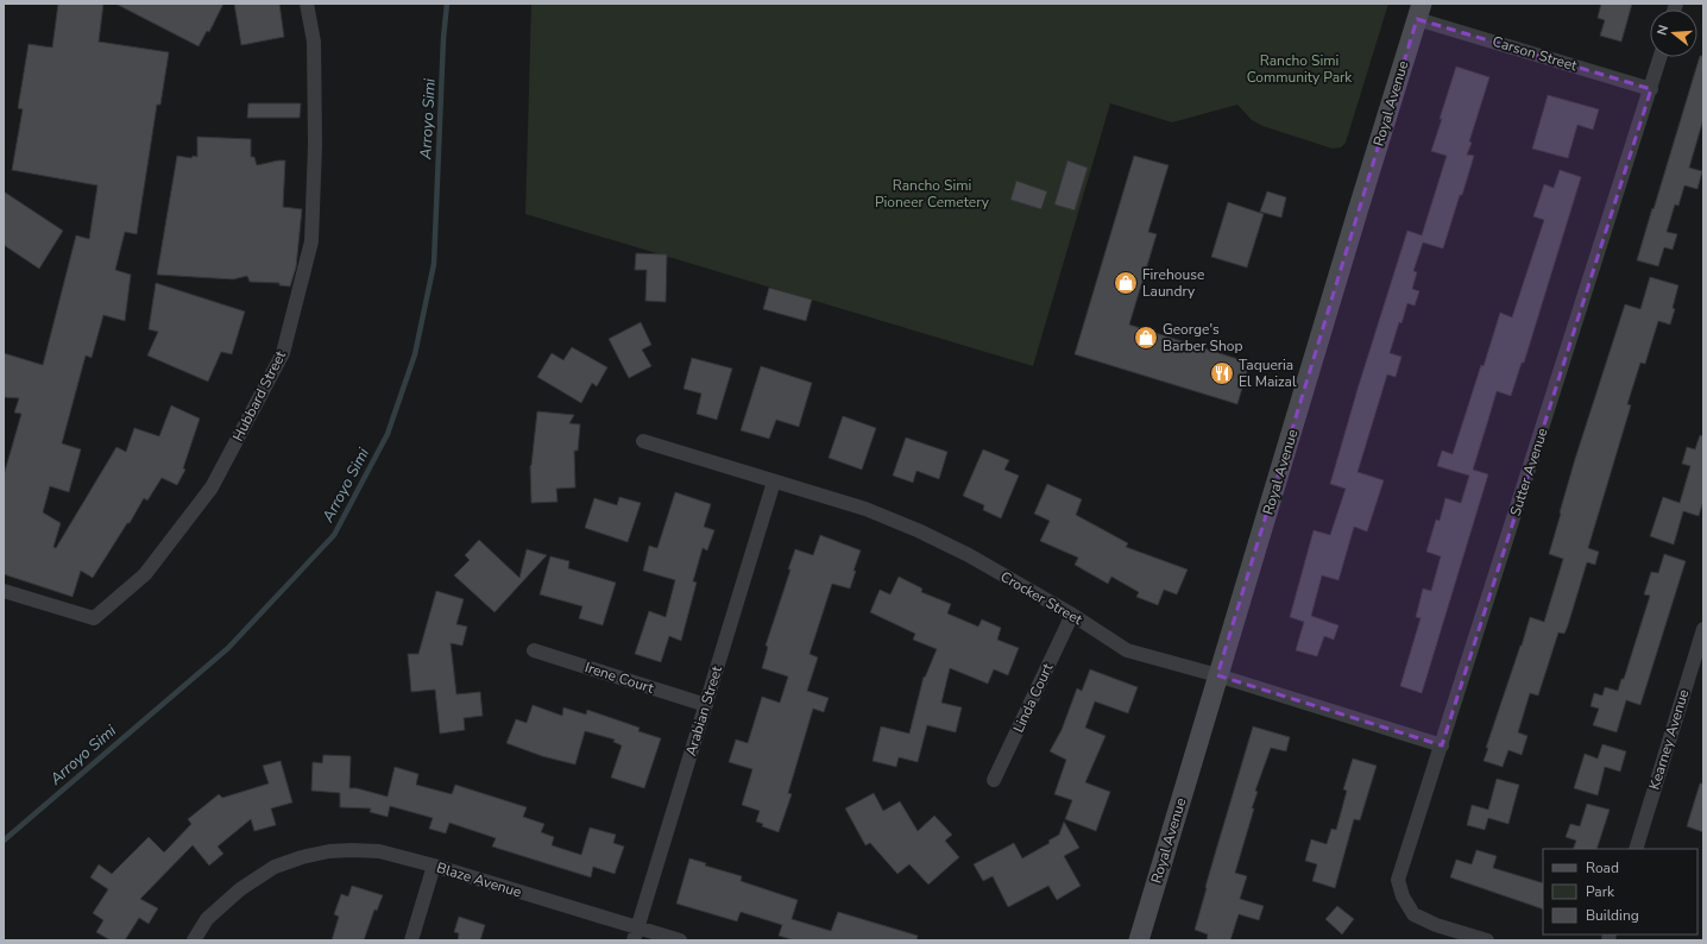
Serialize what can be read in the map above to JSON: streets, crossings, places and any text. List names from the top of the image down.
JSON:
{
  "streets": {
    "main road": ["Royal Avenue"],
    "street": [
      "Carson Street",
      "Hubbard Street",
      "Sutter Avenue",
      "Crocker Street",
      "Irene Court",
      "Linda Court",
      "Arabian Street",
      "Kearney Avenue",
      "Blaze Avenue"
    ]
  },
  "crossings": [
    ["Carson Street", "Royal Avenue"],
    ["Carson Street", "Sutter Avenue"],
    ["Royal Avenue", "Crocker Street"],
    ["Sutter Avenue", "Crocker Street"],
    ["Crocker Street", "Linda Court"],
    ["Crocker Street", "Arabian Street"],
    ["Irene Court", "Arabian Street"],
    ["Arabian Street", "Blaze Avenue"]
  ],
  "water": ["Arroyo Simi"],
  "parks": ["Rancho Simi Community Park", "Rancho Simi Pioneer Cemetery"],
  "places": {
    "shop": ["Firehouse Laundry", "George's Barber Shop"],
    "restaurant": ["Taqueria El Maizal"]
  },
  "legend": ["Road", "Park", "Building"],
  "north": "left"
}
